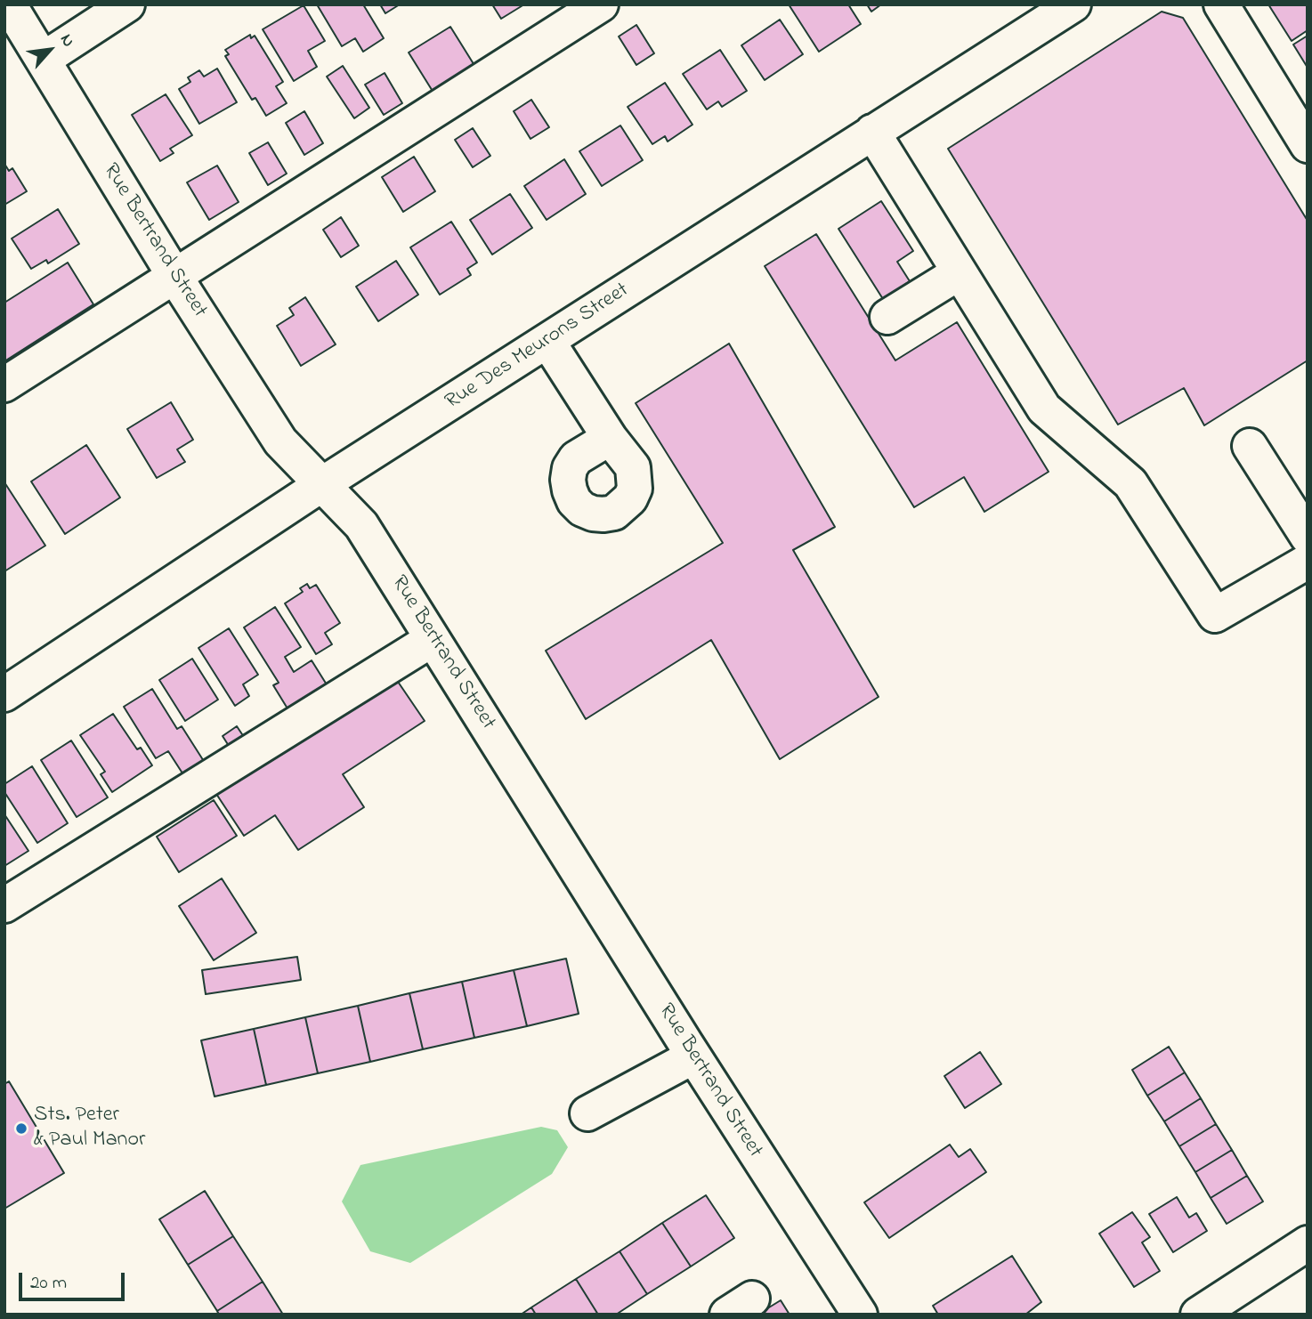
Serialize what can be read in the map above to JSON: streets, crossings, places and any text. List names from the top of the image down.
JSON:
{
  "streets": {
    "street": ["Rue Bertrand Street", "Rue Des Meurons Street"]
  },
  "crossings": [
    ["Rue Bertrand Street", "Rue Des Meurons Street"]
  ],
  "places": ["Sts. Peter & Paul Manor"],
  "scale_bar": "20 m",
  "north": "top right"
}
